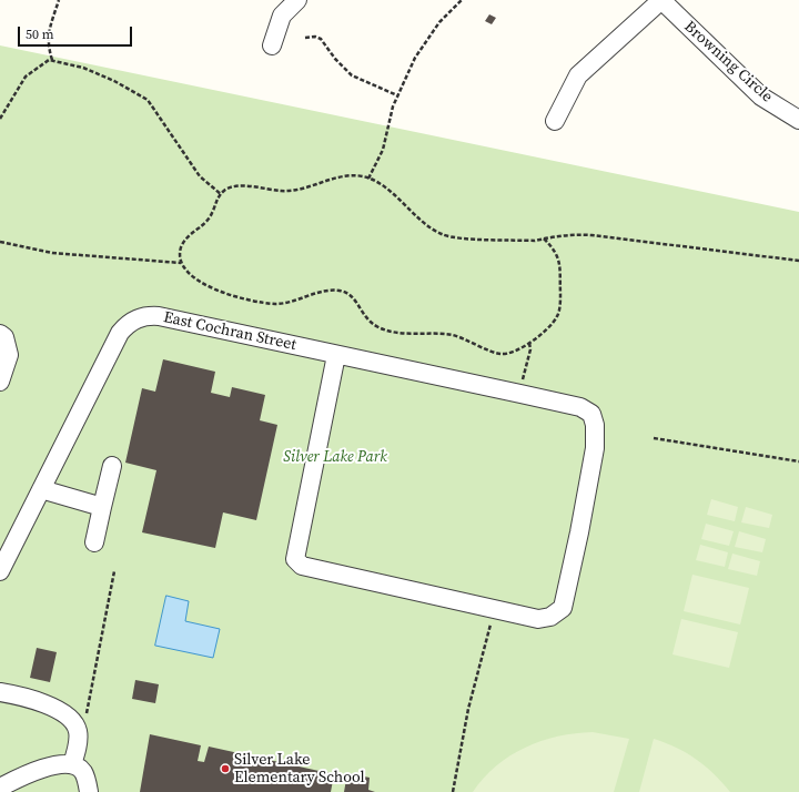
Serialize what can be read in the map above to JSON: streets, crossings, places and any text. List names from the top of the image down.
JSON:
{
  "streets": {
    "street": ["Browning Circle", "East Cochran Street"]
  },
  "parks": ["Silver Lake Park"],
  "places": ["Silver Lake Elementary School"],
  "scale_bar": "50 m"
}
